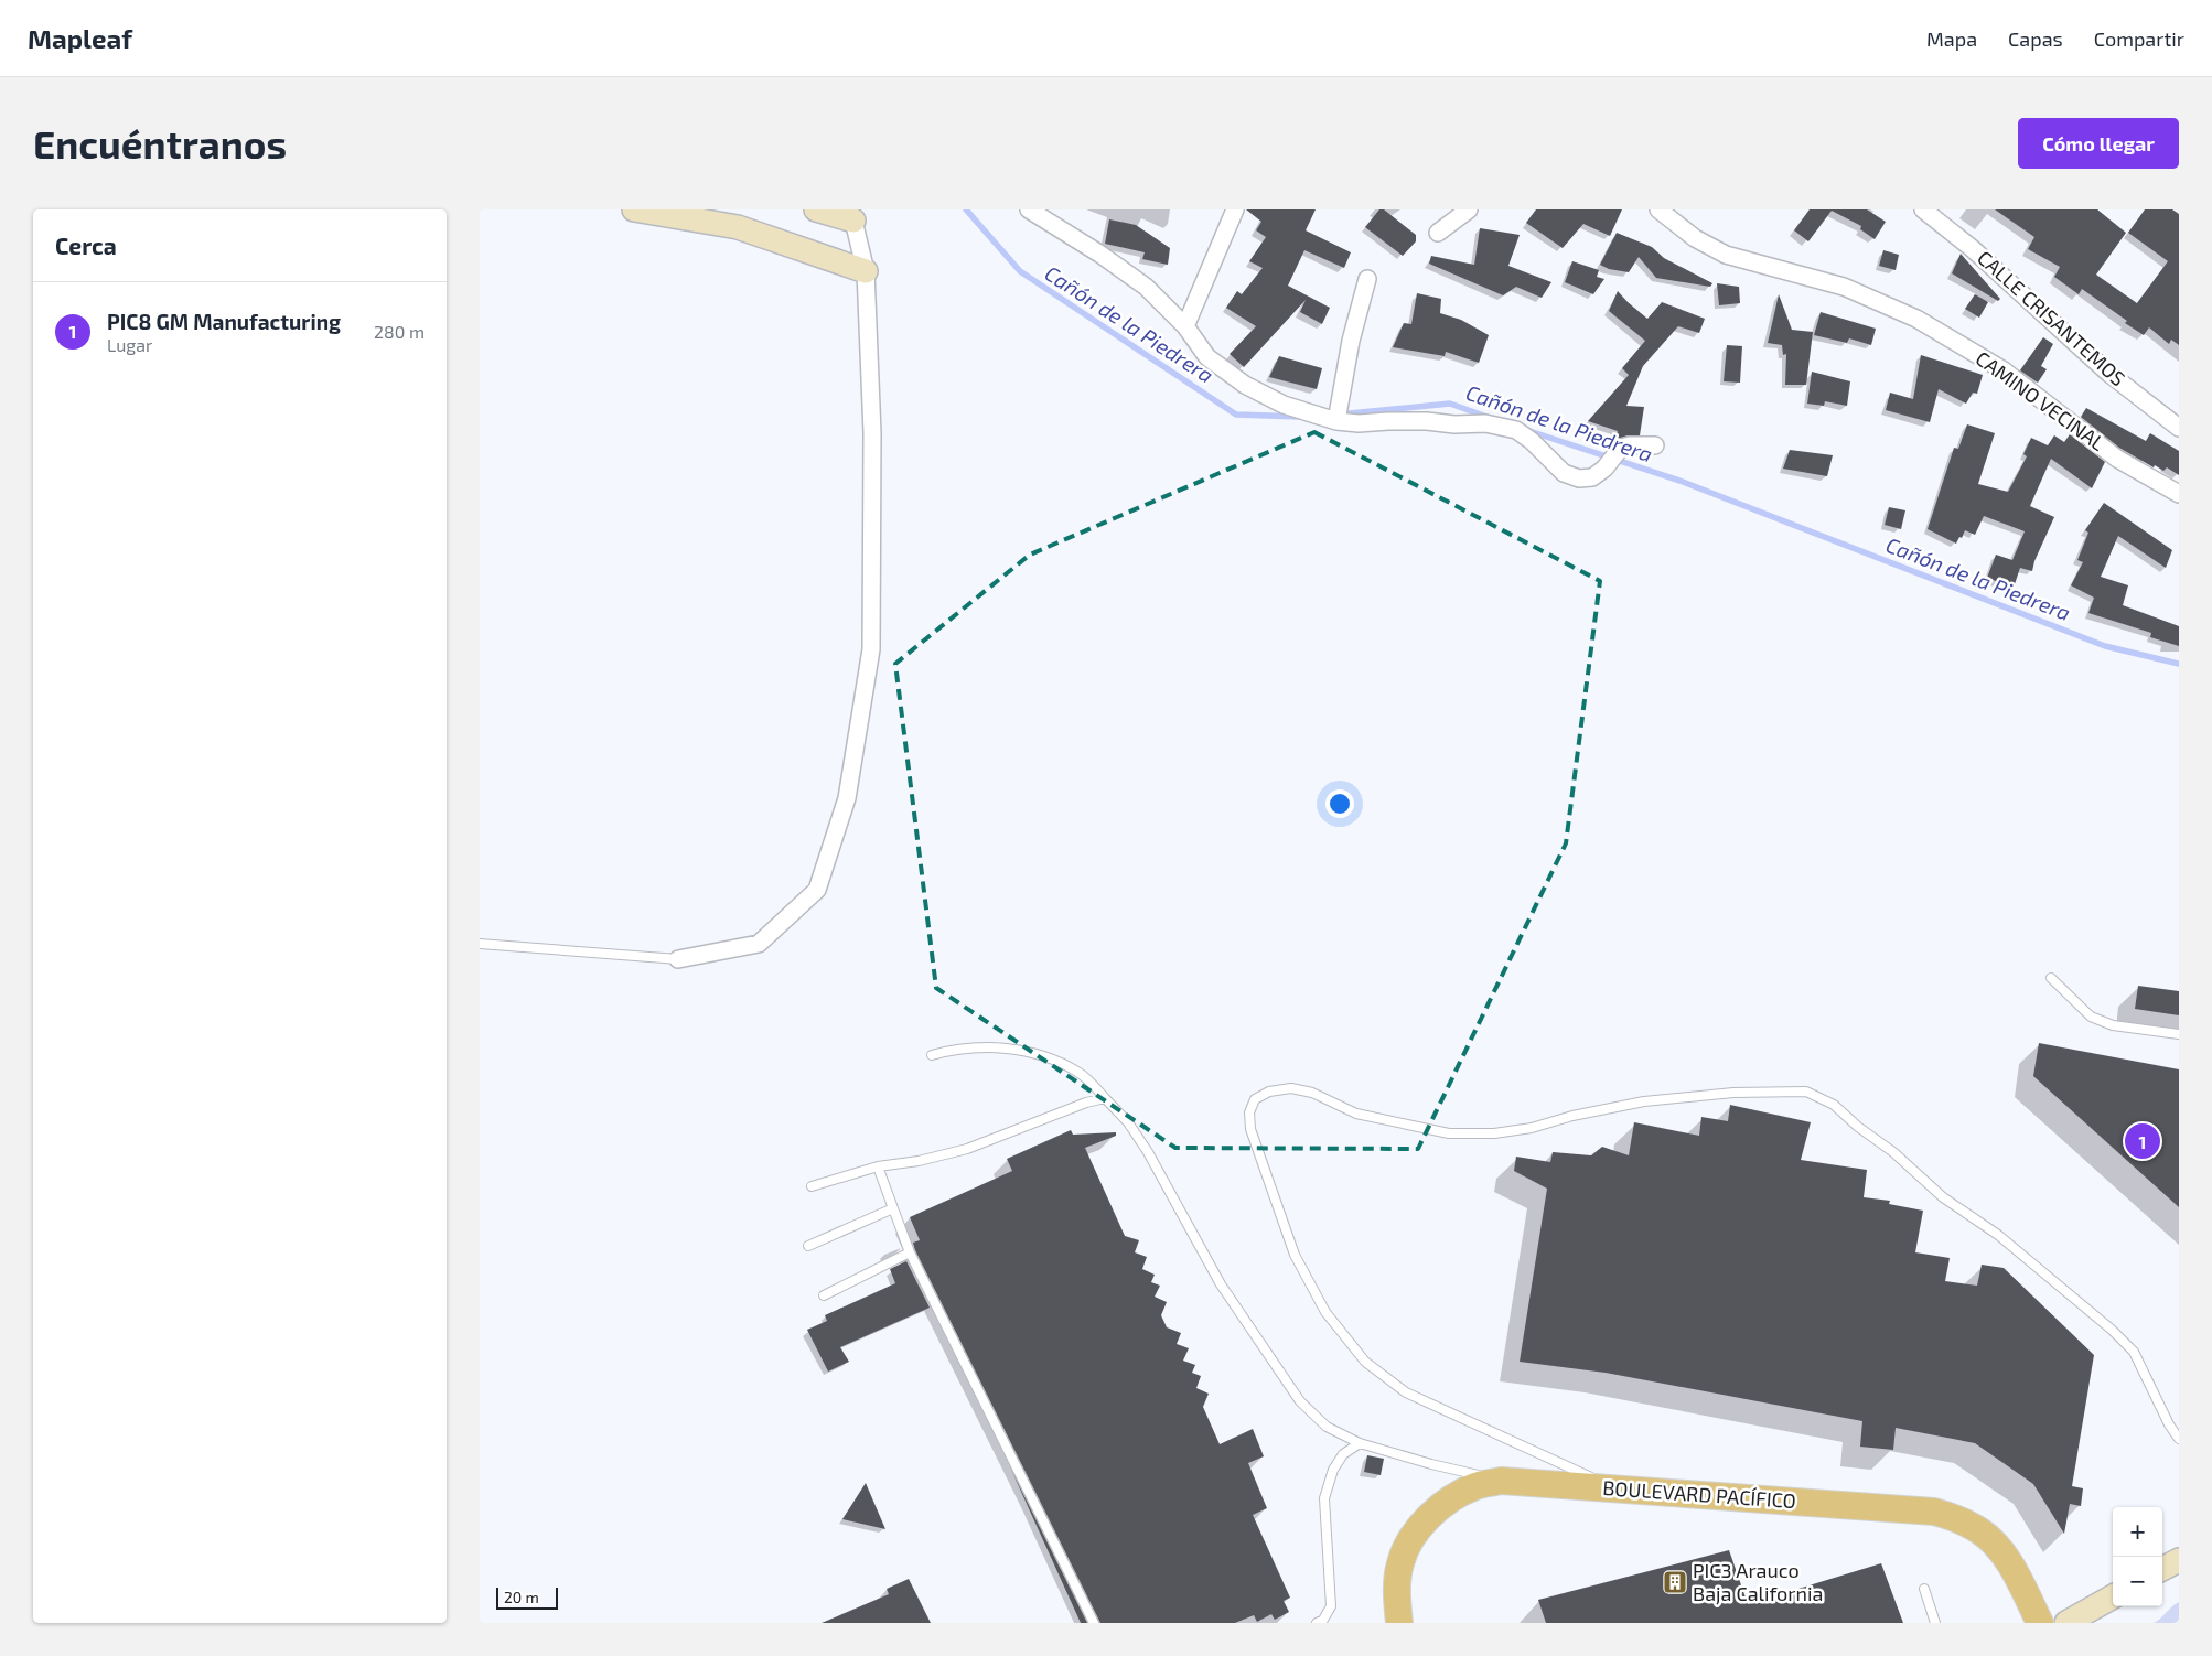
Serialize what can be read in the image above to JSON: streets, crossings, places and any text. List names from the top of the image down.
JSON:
{
  "streets": {
    "main road": ["BOULEVARD PACÍFICO"],
    "street": ["CALLE CRISANTEMOS", "CAMINO VECINAL"]
  },
  "water": ["Cañón de la Piedrera"],
  "places": {
    "building": ["PIC3 Arauco Baja California"]
  },
  "scale_bar": "20 m",
  "page": {
    "header": "Mapleaf",
    "nav": ["Mapa", "Capas", "Compartir"],
    "buttons": "Cómo llegar",
    "title": "Encuéntranos",
    "heading": "Cerca",
    "list": [
      {
        "mark": "1",
        "name": "PIC8 GM Manufacturing",
        "note": "Lugar",
        "value": "280 m"
      }
    ],
    "pins": "1",
    "map_buttons": ["+", "−"],
    "scale": "20 m"
  }
}
